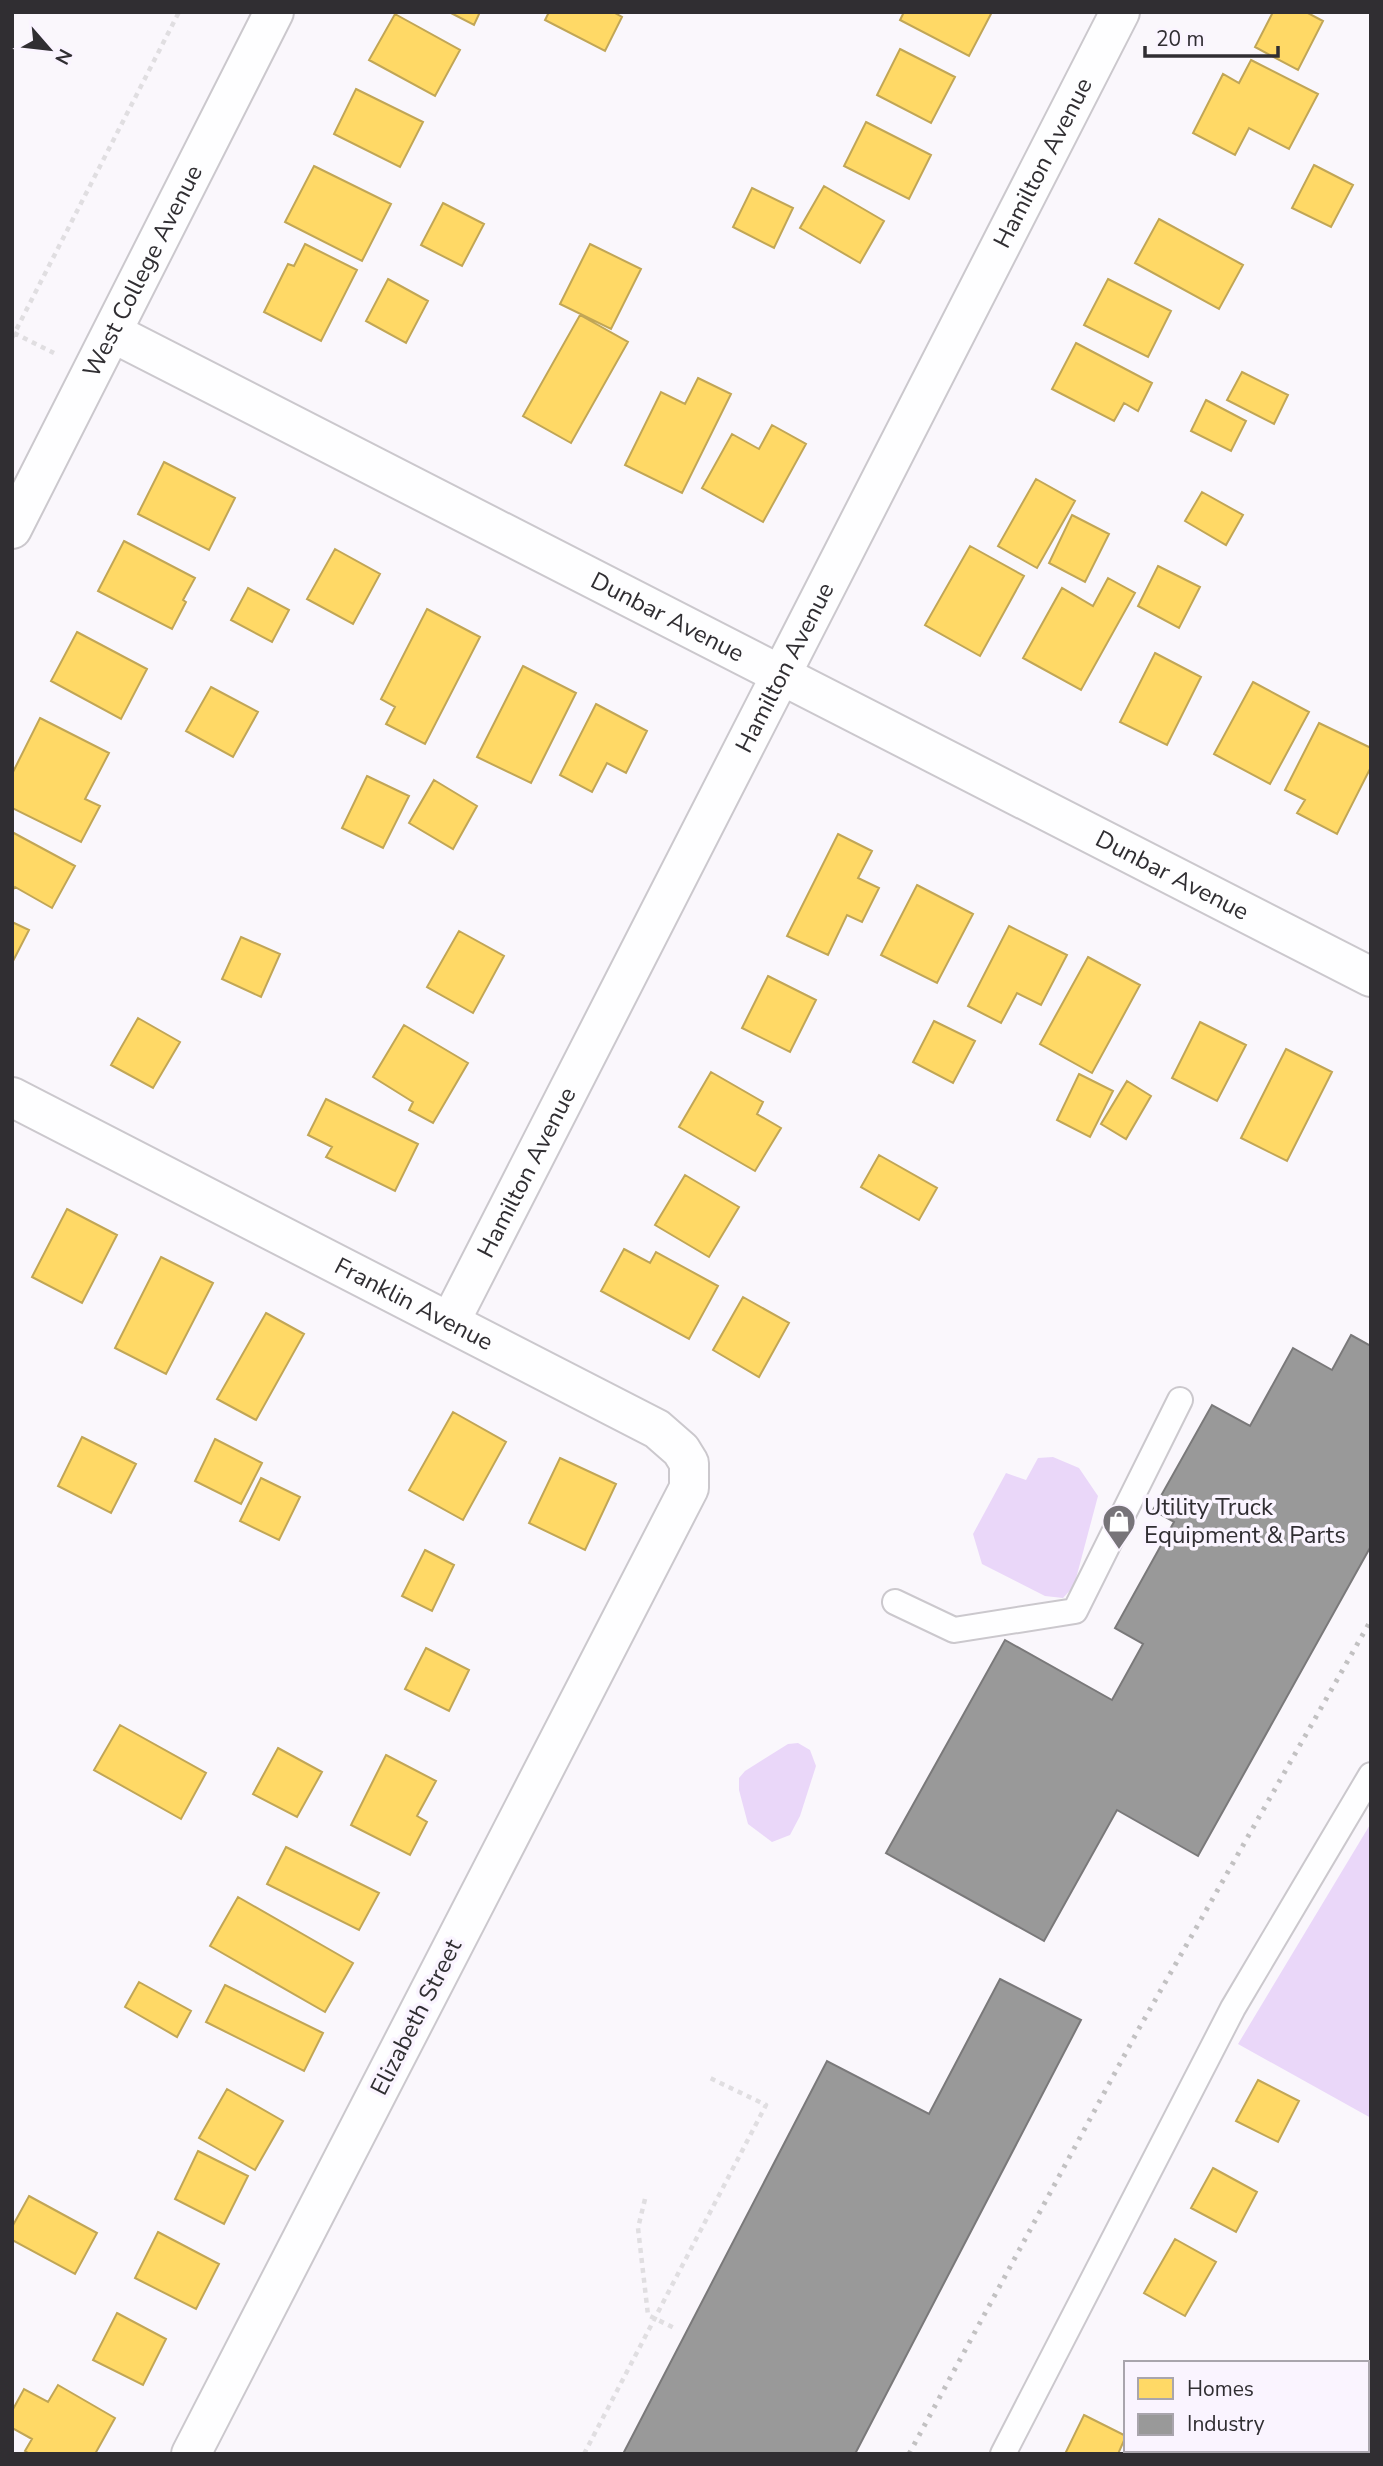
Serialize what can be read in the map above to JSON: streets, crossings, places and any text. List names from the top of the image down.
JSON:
{
  "streets": {
    "street": [
      "Hamilton Avenue",
      "West College Avenue",
      "Dunbar Avenue",
      "Franklin Avenue",
      "Elizabeth Street"
    ]
  },
  "crossings": [
    ["Hamilton Avenue", "Dunbar Avenue"],
    ["Hamilton Avenue", "Franklin Avenue"],
    ["West College Avenue", "Dunbar Avenue"],
    ["Franklin Avenue", "Elizabeth Street"]
  ],
  "places": {
    "shop": ["Utility Truck Equipment & Parts"]
  },
  "legend": ["Homes", "Industry"],
  "scale_bar": "20 m",
  "north": "bottom right"
}
